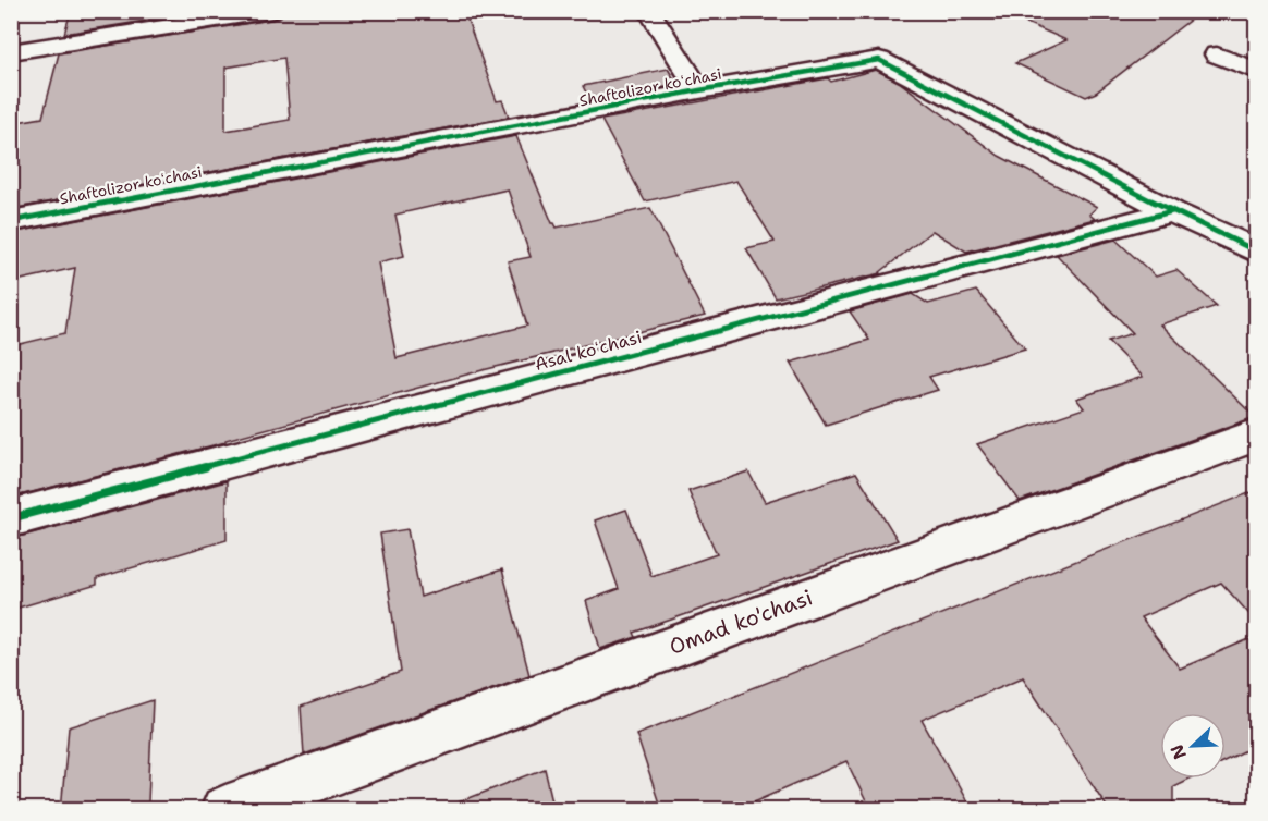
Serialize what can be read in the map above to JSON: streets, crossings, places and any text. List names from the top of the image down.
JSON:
{
  "streets": {
    "street": ["Shaftolizor koʻchasi", "Asal koʻchasi", "Omad ko'chasi"]
  },
  "crossings": [
    ["Shaftolizor koʻchasi", "Asal koʻchasi"]
  ],
  "north": "bottom left"
}
